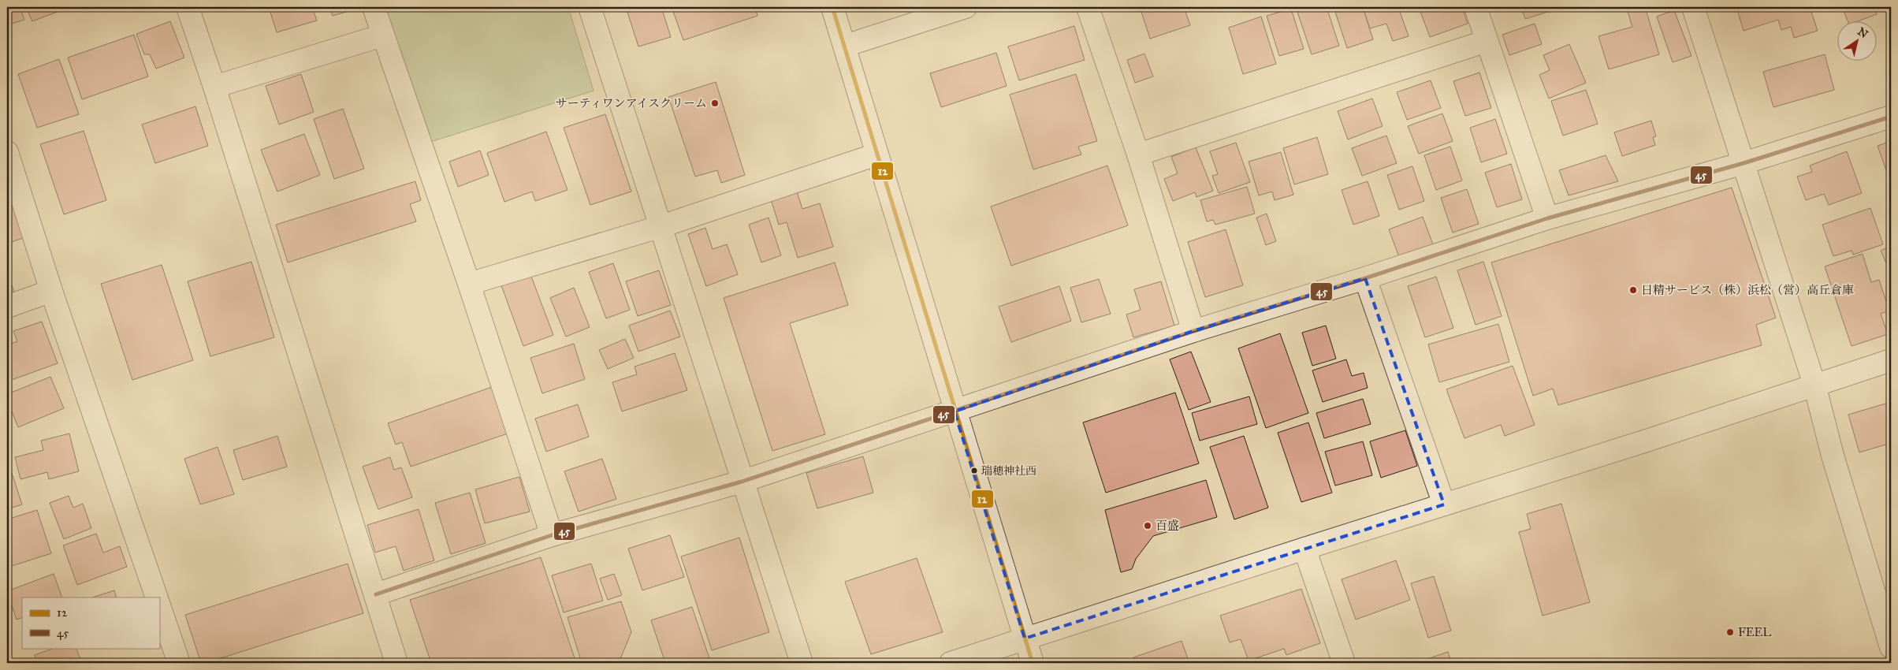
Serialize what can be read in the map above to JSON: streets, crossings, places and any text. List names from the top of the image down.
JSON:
{
  "places": [
    "サーティワンアイスクリーム",
    "日精サービス（株）浜松（営）高丘倉庫",
    "瑞穂神社西",
    "百盛",
    "FEEL"
  ],
  "lines": ["transit line 12", "transit line 45"],
  "legend": ["12", "45"],
  "north": "top right"
}
